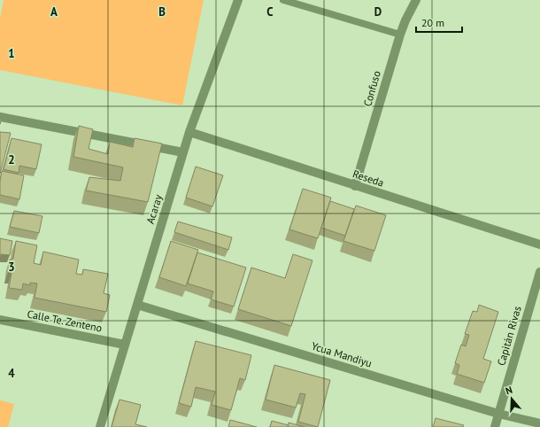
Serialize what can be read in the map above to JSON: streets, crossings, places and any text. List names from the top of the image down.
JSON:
{
  "streets": {
    "street": [
      "Confuso",
      "Reseda",
      "Acaray",
      "Calle Te. Zenteno",
      "Capitán Rivas",
      "Ycua Mandiyu"
    ]
  },
  "crossings": [
    ["Confuso", "Reseda"],
    ["Reseda", "Acaray"],
    ["Acaray", "Calle Te. Zenteno"],
    ["Acaray", "Ycua Mandiyu"],
    ["Capitán Rivas", "Ycua Mandiyu"]
  ],
  "scale_bar": "20 m",
  "north": "top",
  "grid": {
    "columns": [
      "A",
      "B",
      "C",
      "D"
    ],
    "rows": [
      "1",
      "2",
      "3",
      "4"
    ]
  }
}
